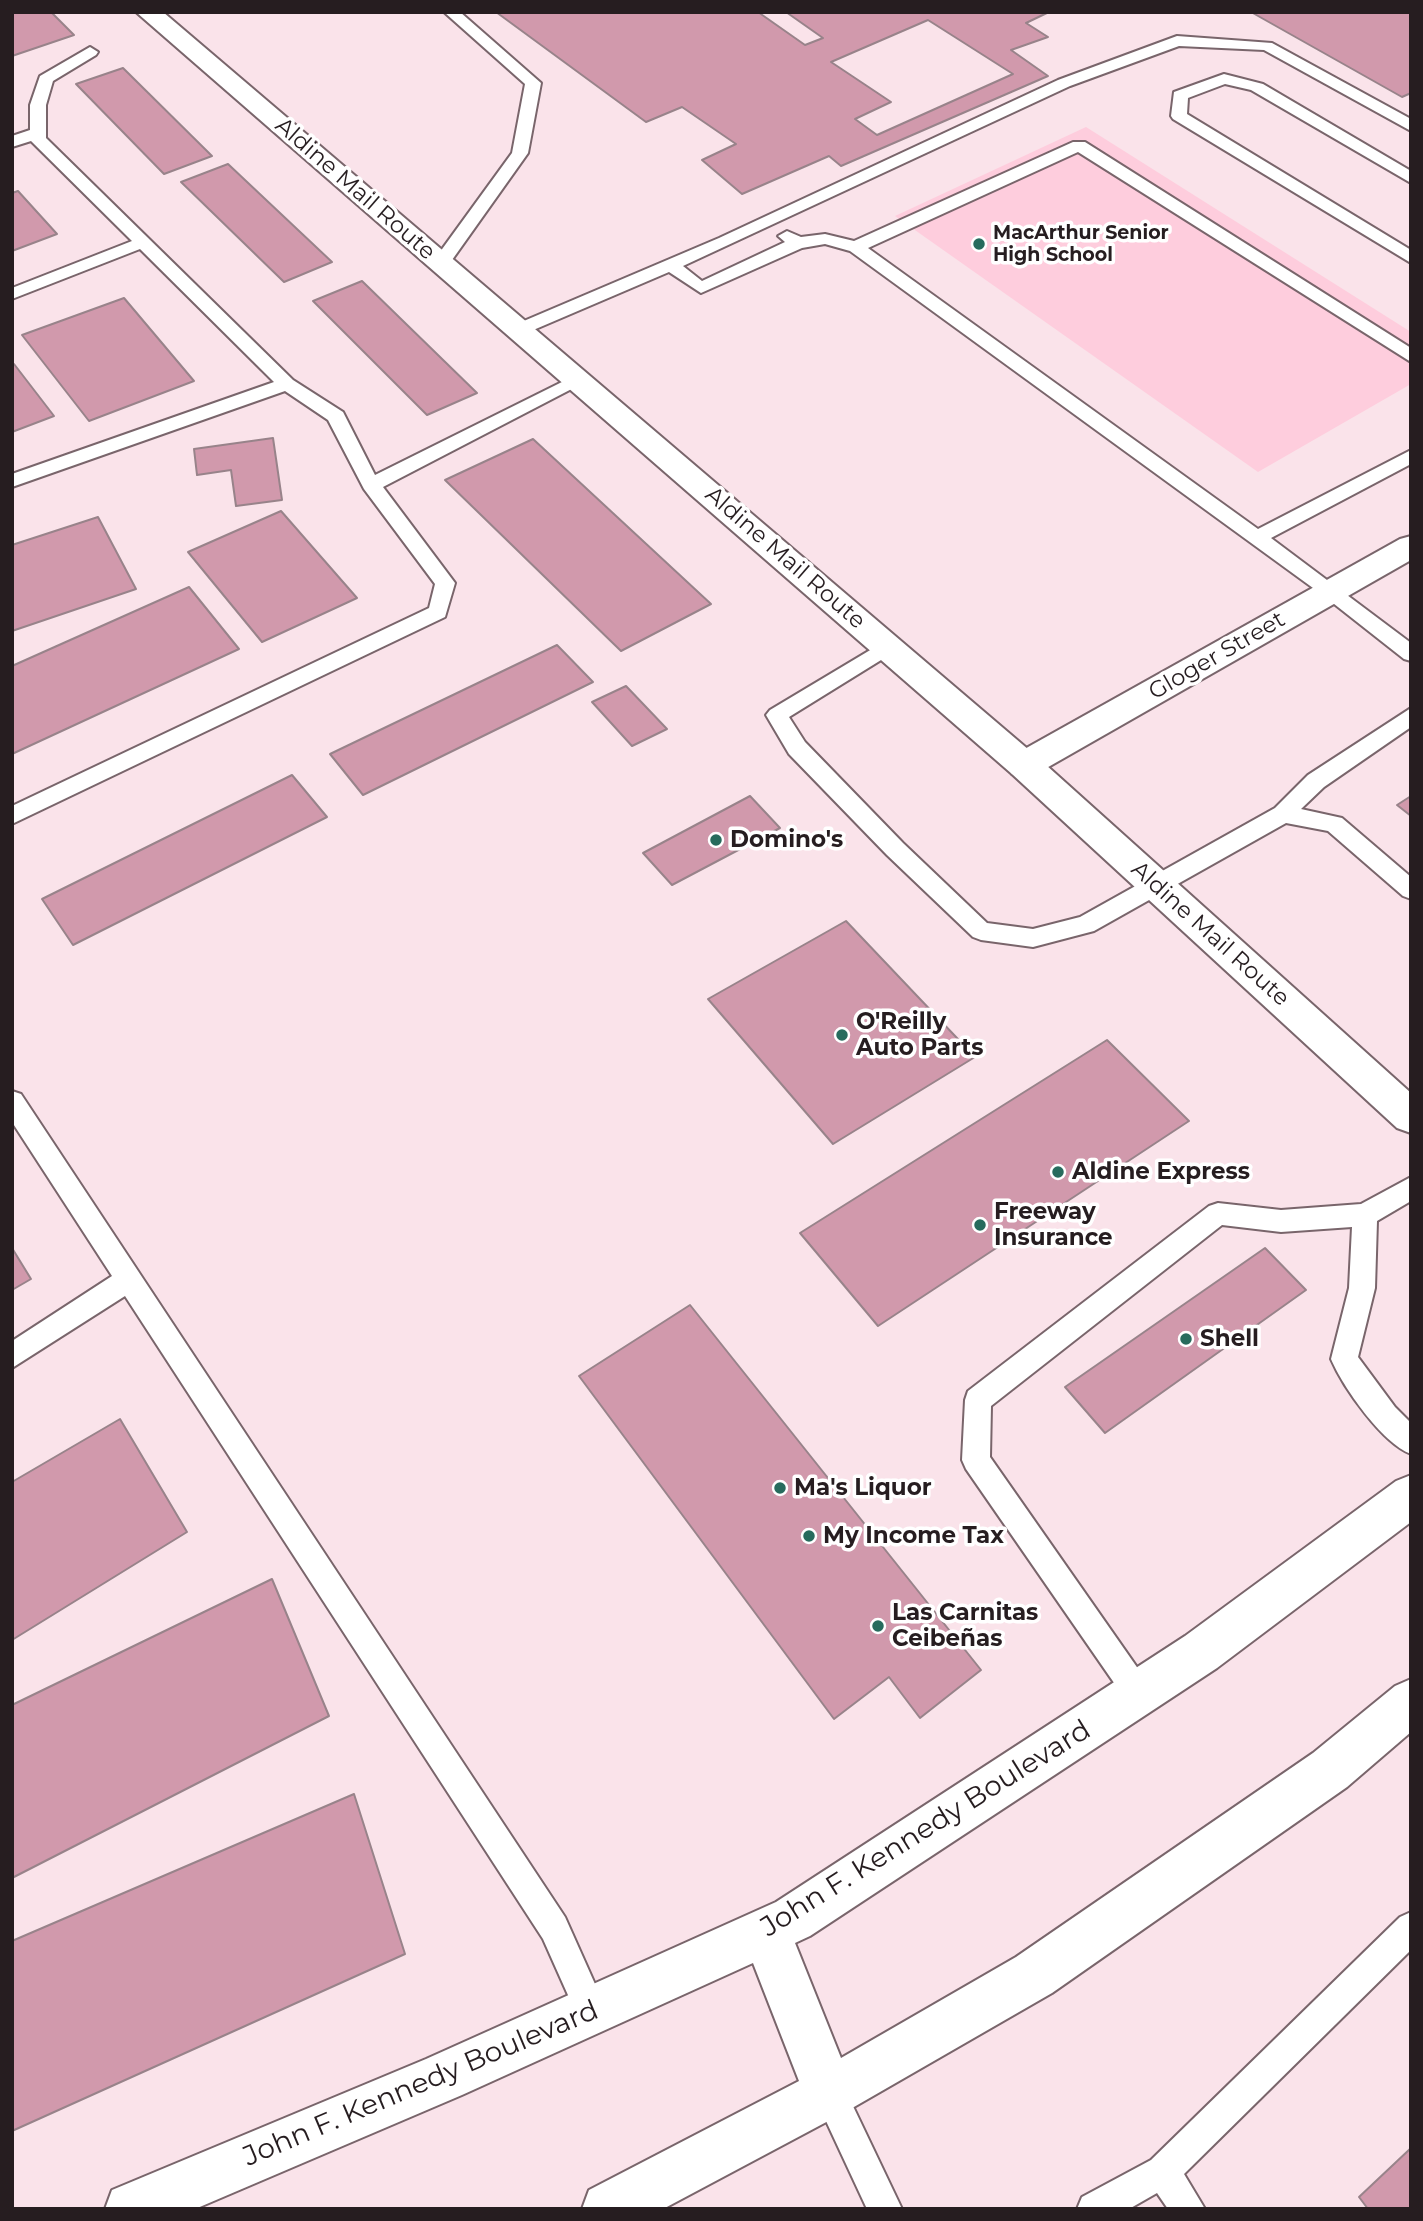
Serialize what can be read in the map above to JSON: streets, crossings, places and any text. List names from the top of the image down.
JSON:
{
  "streets": {
    "main road": ["Aldine Mail Route", "Gloger Street", "John F. Kennedy Boulevard"]
  },
  "crossings": [
    ["Aldine Mail Route", "Gloger Street"]
  ],
  "places": [
    "MacArthur Senior High School",
    "Domino's",
    "O'Reilly Auto Parts",
    "Aldine Express",
    "Freeway Insurance",
    "Shell",
    "Ma's Liquor",
    "My Income Tax",
    "Las Carnitas Ceibeñas"
  ]
}
